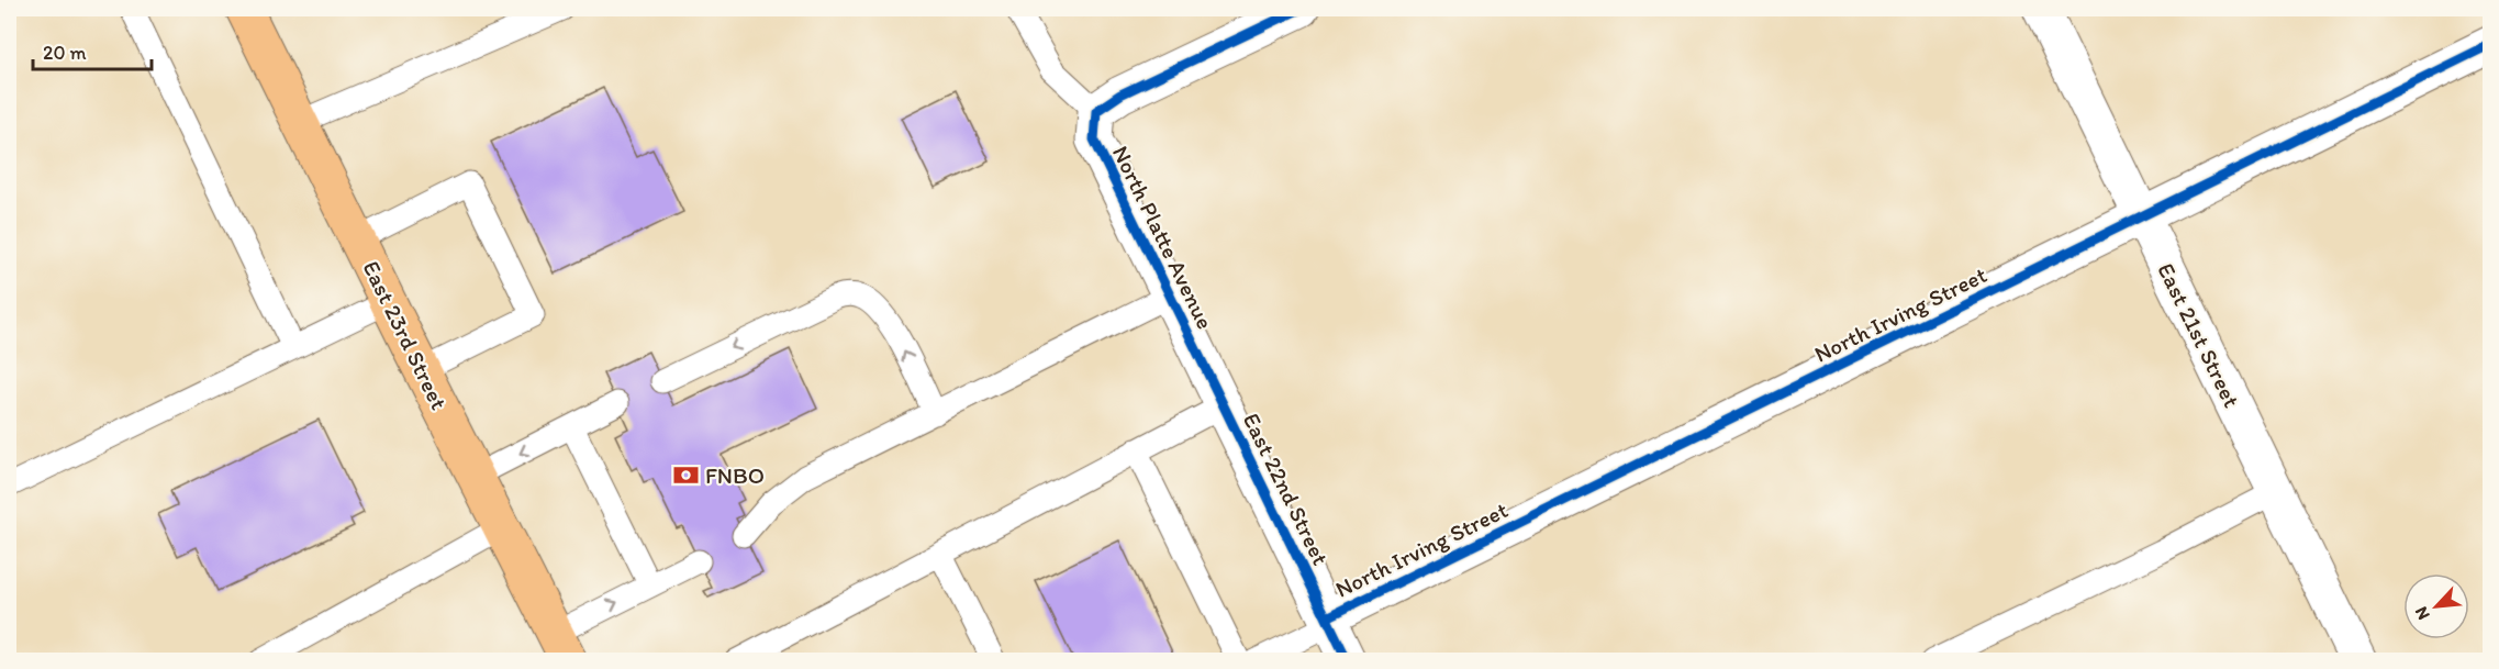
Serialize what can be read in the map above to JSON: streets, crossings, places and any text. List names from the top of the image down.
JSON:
{
  "streets": {
    "main road": ["East 23rd Street"],
    "street": [
      "North Platte Avenue",
      "North Irving Street",
      "East 21st Street",
      "East 22nd Street"
    ]
  },
  "crossings": [
    ["North Platte Avenue", "East 22nd Street"],
    ["North Irving Street", "East 21st Street"],
    ["North Irving Street", "East 22nd Street"]
  ],
  "places": {
    "bank": ["FNBO"]
  },
  "scale_bar": "20 m",
  "north": "bottom left"
}
